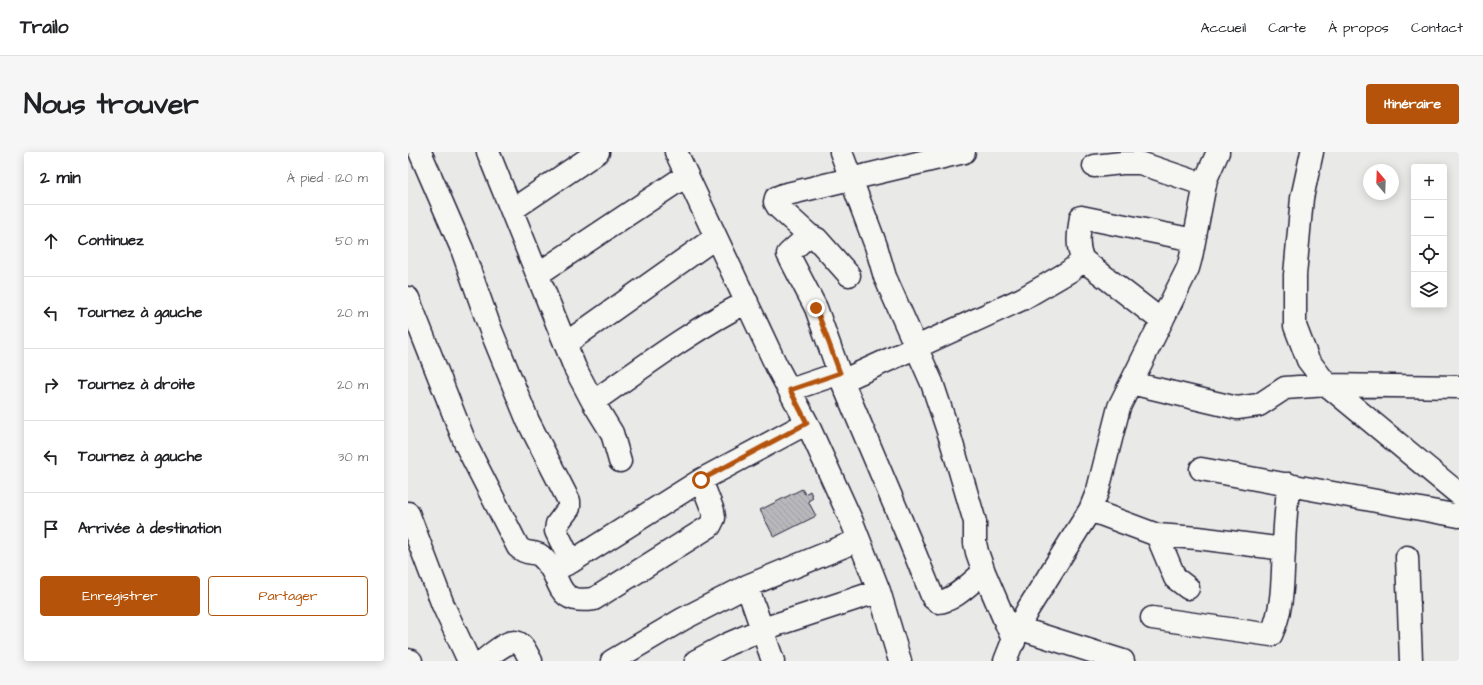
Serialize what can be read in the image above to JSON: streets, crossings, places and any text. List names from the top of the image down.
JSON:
{
  "north": "top",
  "page": {
    "header": "Trailo",
    "nav": [
      "Accueil",
      "Carte",
      "À propos",
      "Contact"
    ],
    "buttons": [
      "Itinéraire",
      ["Enregistrer", "Partager"]
    ],
    "title": "Nous trouver",
    "heading": ["2 min", "À pied · 120 m"],
    "map_buttons": ["+", "−"],
    "list": [
      ["Continuez", "50 m"],
      ["Tournez à gauche", "20 m"],
      ["Tournez à droite", "20 m"],
      ["Tournez à gauche", "30 m"],
      "Arrivée à destination"
    ]
  }
}
